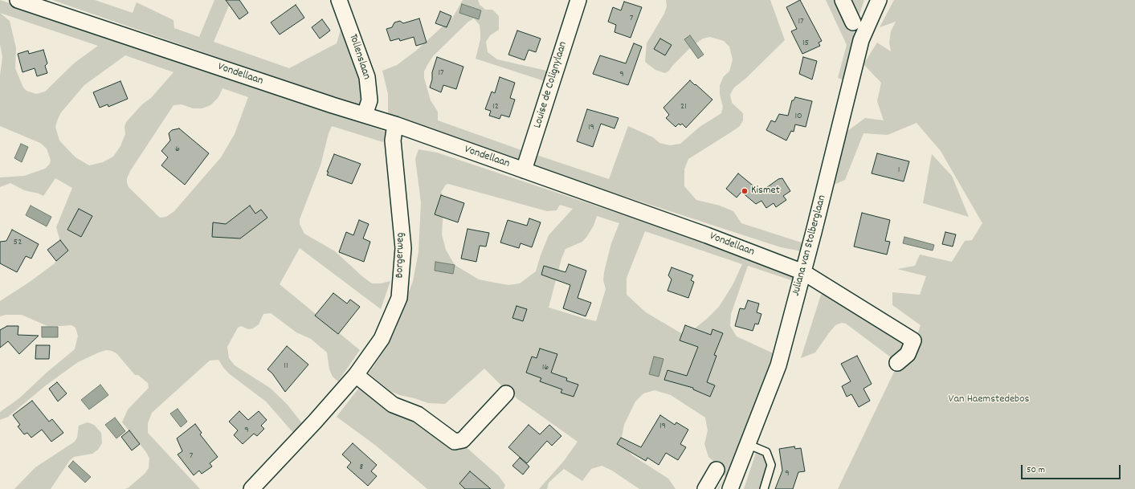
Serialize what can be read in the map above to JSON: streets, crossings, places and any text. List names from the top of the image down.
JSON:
{
  "streets": {
    "street": [
      "Tollenslaan",
      "Vondellaan",
      "Louise de Colignylaan",
      "Juliana van Stolberglaan",
      "Borgerweg"
    ]
  },
  "crossings": [
    ["Tollenslaan", "Vondellaan"],
    ["Vondellaan", "Louise de Colignylaan"],
    ["Vondellaan", "Juliana van Stolberglaan"],
    ["Vondellaan", "Borgerweg"]
  ],
  "parks": ["Van Haemstedebos"],
  "places": ["Kismet"],
  "house_numbers": [
    "7",
    "17",
    "15",
    "17",
    "9",
    "12",
    "21",
    "10",
    "19",
    "6",
    "1",
    "52",
    "11",
    "16",
    "19",
    "9",
    "7",
    "8",
    "9"
  ],
  "scale_bar": "50 m"
}
